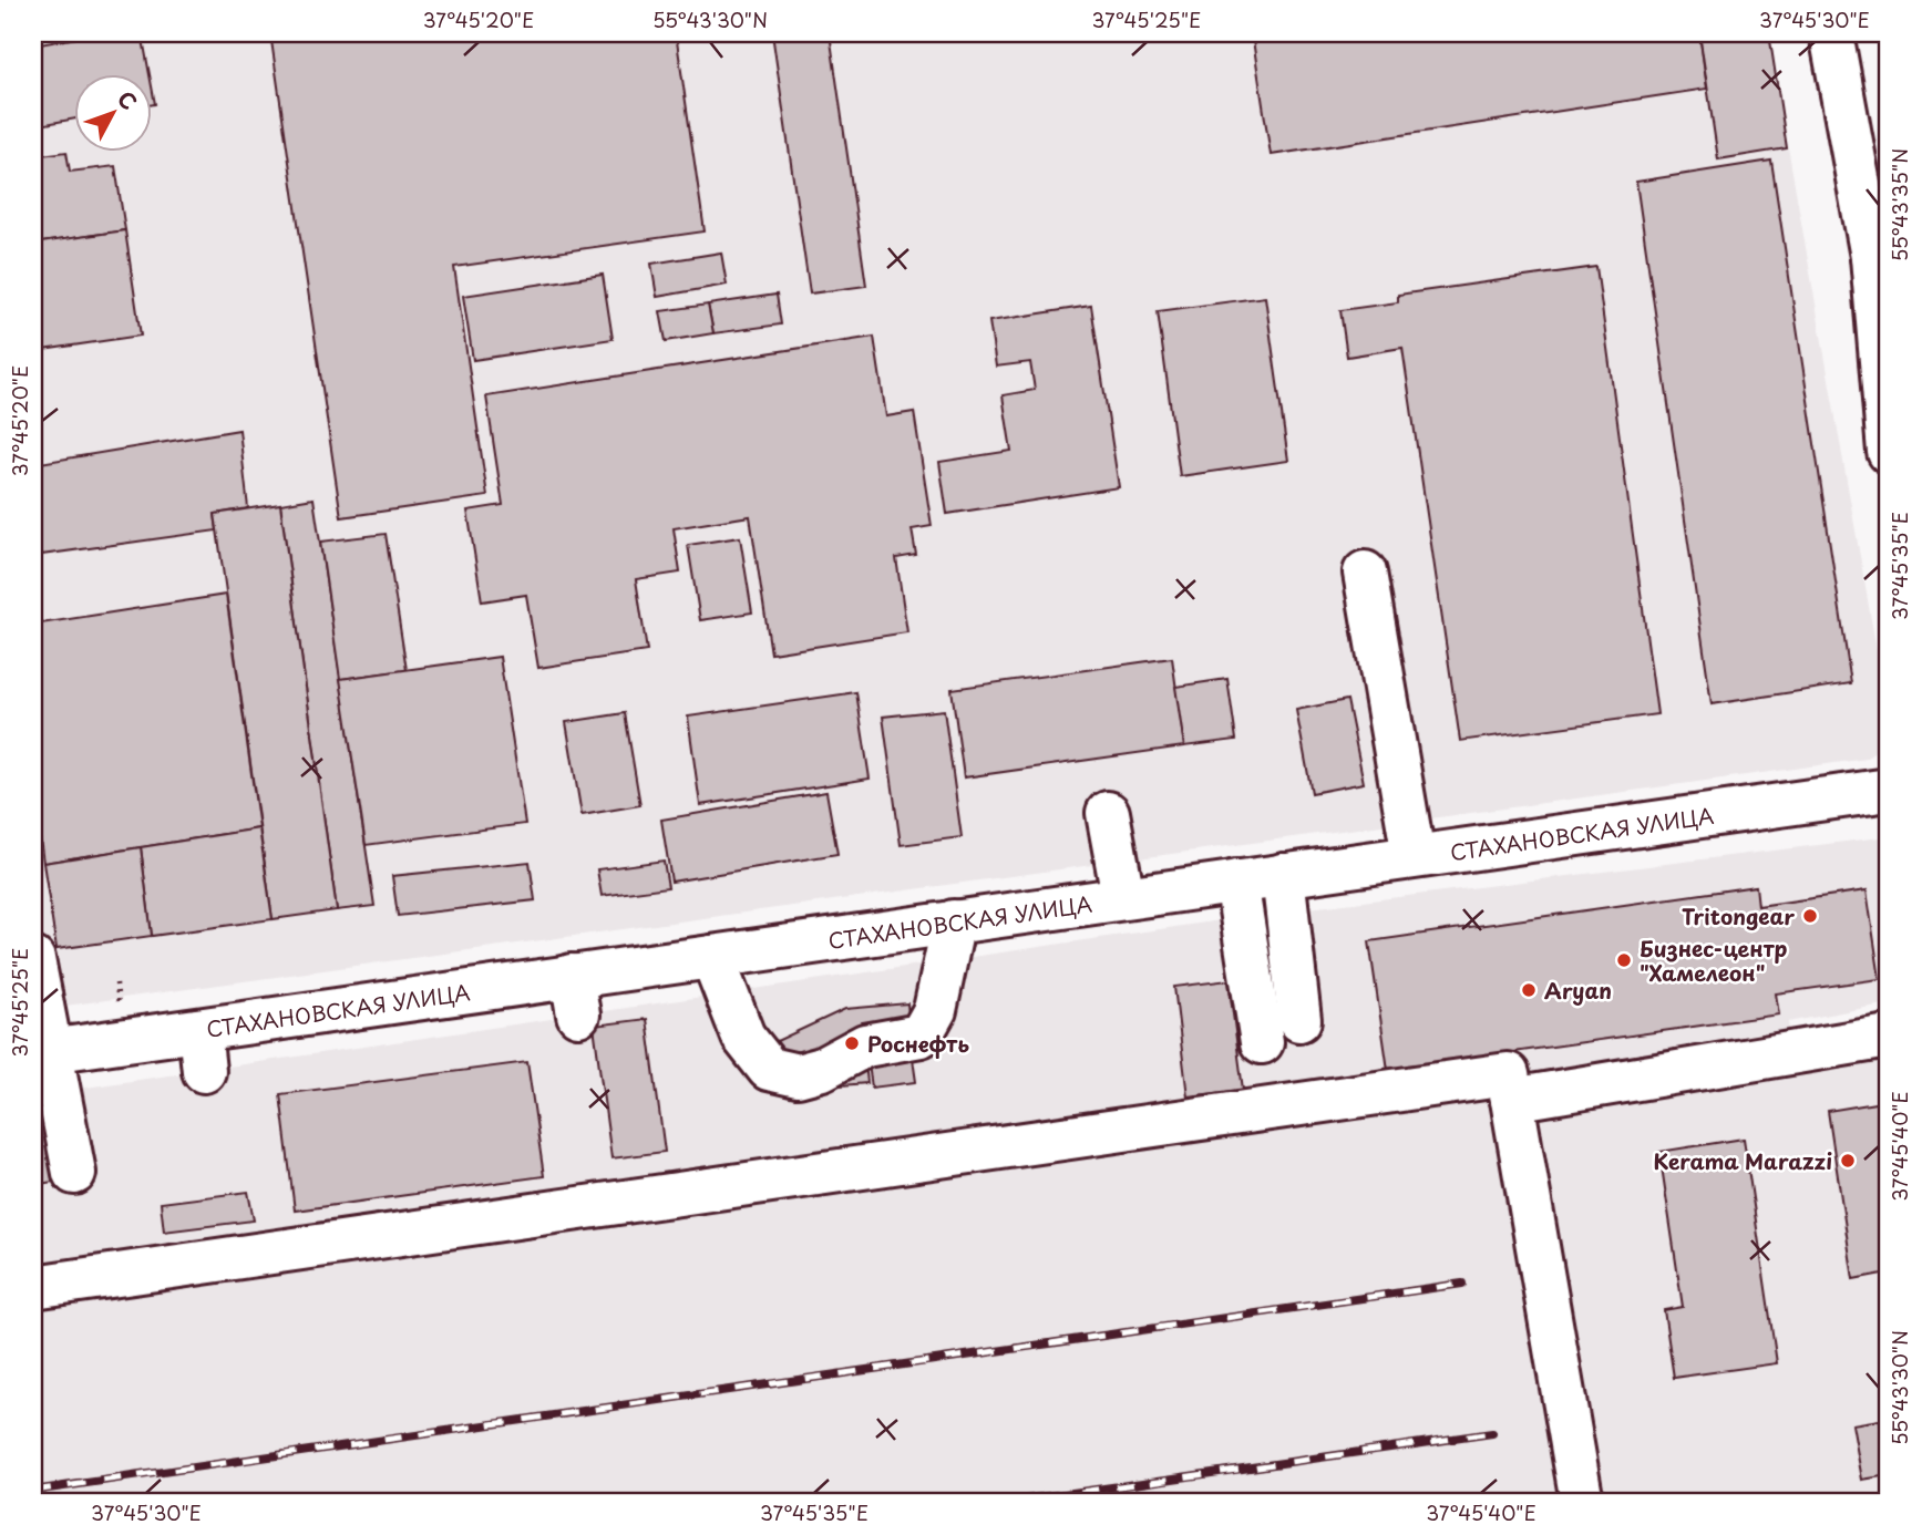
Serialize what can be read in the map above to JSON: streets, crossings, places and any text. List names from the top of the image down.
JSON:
{
  "streets": {
    "street": ["СТАХАНОВСКАЯ УЛИЦА"]
  },
  "places": [
    "Tritongear",
    "Бизнес-центр \"Хамелеон\"",
    "Aryan",
    "Роснефть",
    "Kerama Marazzi"
  ],
  "north": "top right",
  "coordinates": [
    "37°45'20\"E",
    "55°43'30\"N",
    "37°45'25\"E",
    "37°45'30\"E",
    "55°43'35\"N",
    "37°45'35\"E",
    "37°45'40\"E"
  ]
}
